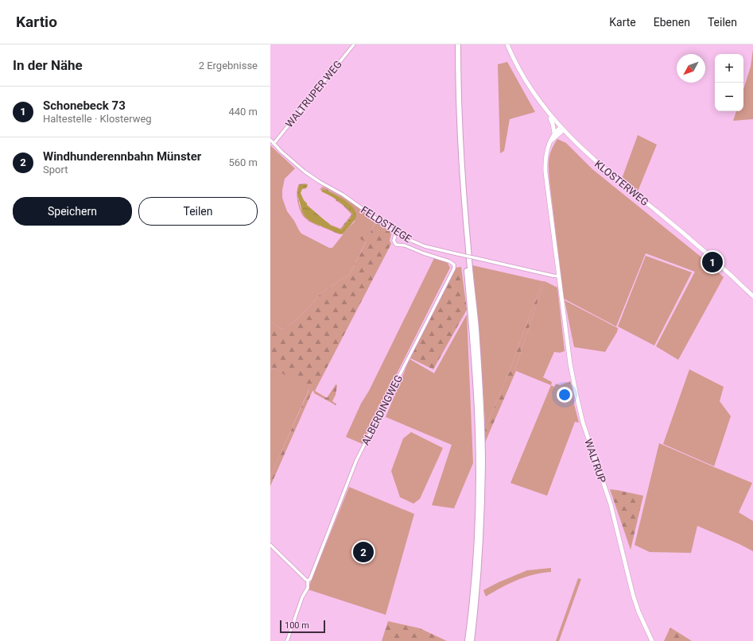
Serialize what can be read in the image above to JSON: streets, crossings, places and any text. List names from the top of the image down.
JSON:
{
  "streets": {
    "main road": ["KLOSTERWEG", "WALTRUP"],
    "street": ["WALTRUPER WEG", "FELDSTIEGE", "ALBERDINGWEG"]
  },
  "crossings": [
    ["WALTRUPER WEG", "FELDSTIEGE"],
    ["FELDSTIEGE", "ALBERDINGWEG"],
    ["FELDSTIEGE", "WALTRUP"]
  ],
  "scale_bar": "100 m",
  "north": "bottom left",
  "page": {
    "header": "Kartio",
    "nav": ["Karte", "Ebenen", "Teilen"],
    "heading": ["In der Nähe", "2 Ergebnisse"],
    "map_buttons": ["+", "−"],
    "list": [
      {
        "mark": "1",
        "name": "Schonebeck 73",
        "note": "Haltestelle · Klosterweg",
        "value": "440 m"
      },
      {
        "mark": "2",
        "name": "Windhunderennbahn Münster",
        "note": "Sport",
        "value": "560 m"
      }
    ],
    "buttons": ["Speichern", "Teilen"],
    "pins": ["1", "2"],
    "scale": "100 m"
  }
}
